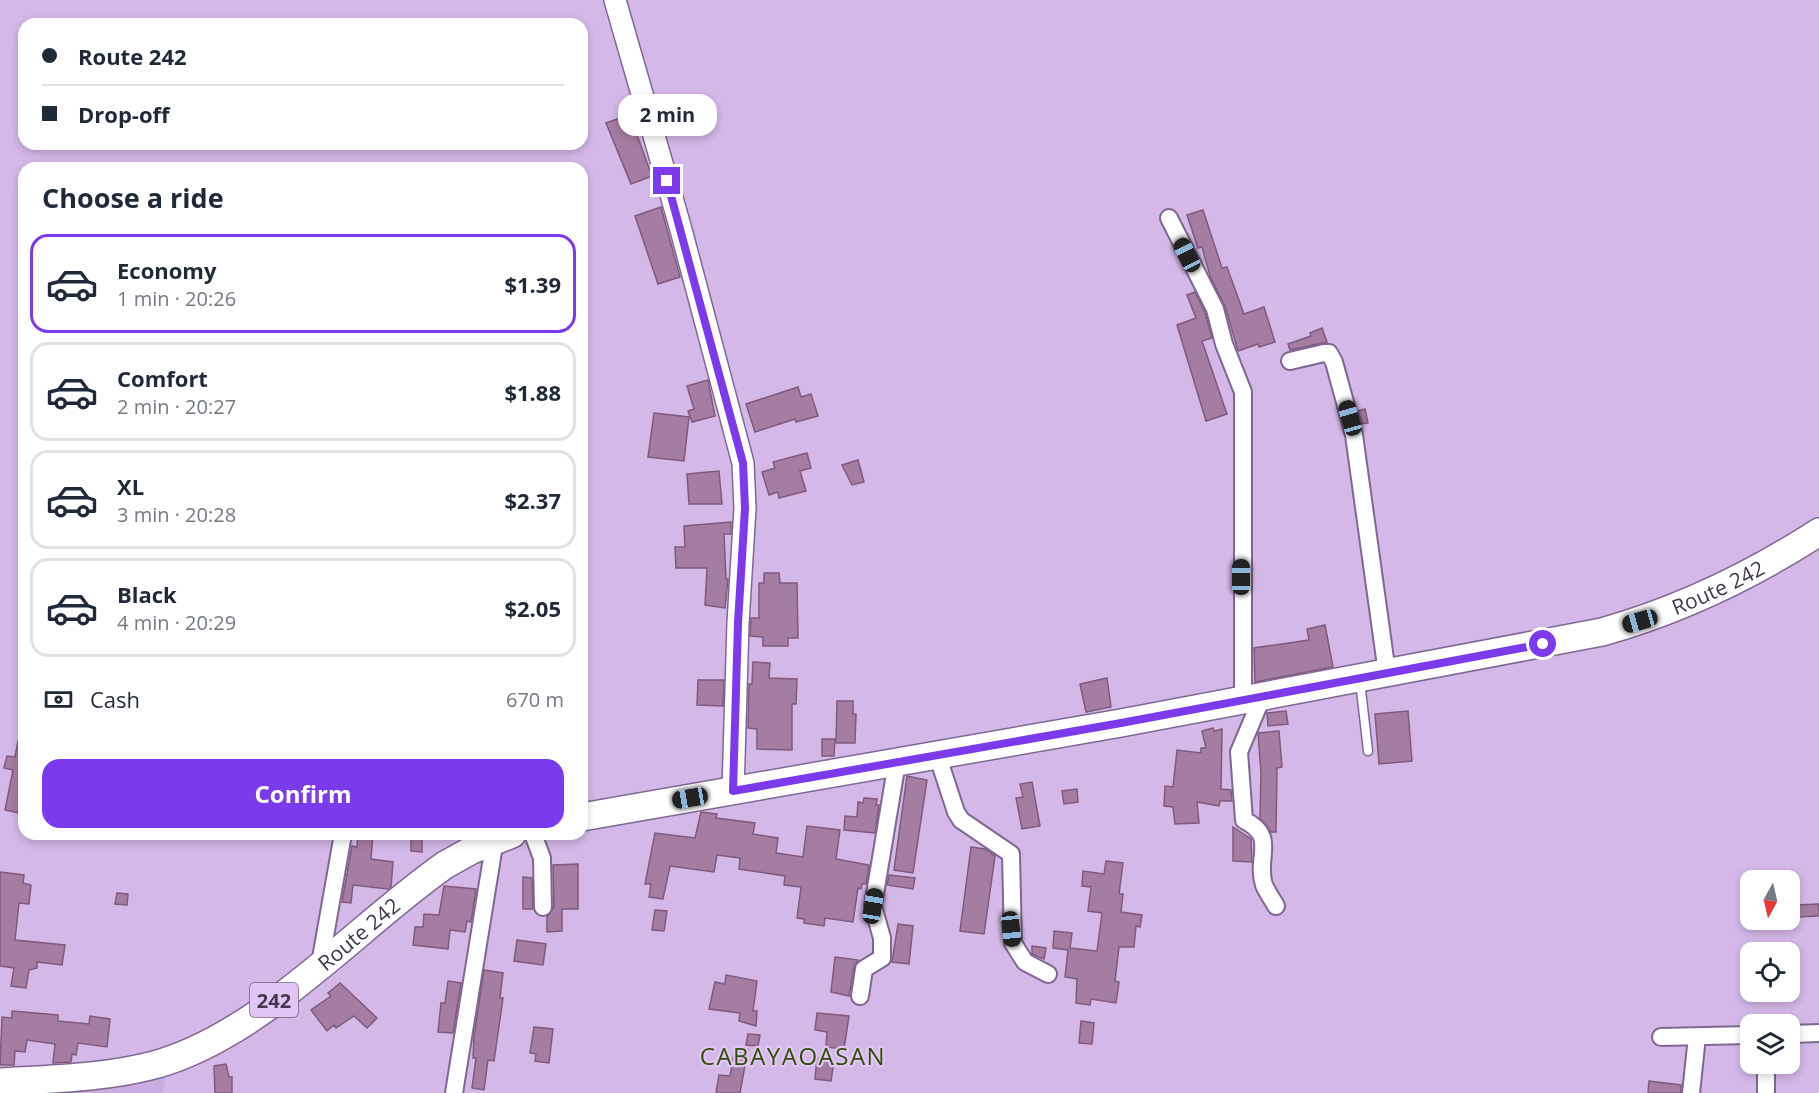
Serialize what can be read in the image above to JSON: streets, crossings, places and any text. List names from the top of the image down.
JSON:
{
  "streets": {
    "main road": ["Route 242", "242"]
  },
  "districts": ["CABAYAOASAN"],
  "north": "bottom",
  "page": {
    "banner": ["Route 242", "Drop-off"],
    "bubble": "2 min",
    "heading": "Choose a ride",
    "list": [
      {
        "name": "Economy",
        "note": "1 min · 20:26",
        "value": "$1.39"
      },
      {
        "name": "Comfort",
        "note": "2 min · 20:27",
        "value": "$1.88"
      },
      {
        "name": "XL",
        "note": "3 min · 20:28",
        "value": "$2.37"
      },
      {
        "name": "Black",
        "note": "4 min · 20:29",
        "value": "$2.05"
      }
    ],
    "pay": ["Cash", "670 m"],
    "buttons": "Confirm"
  }
}
